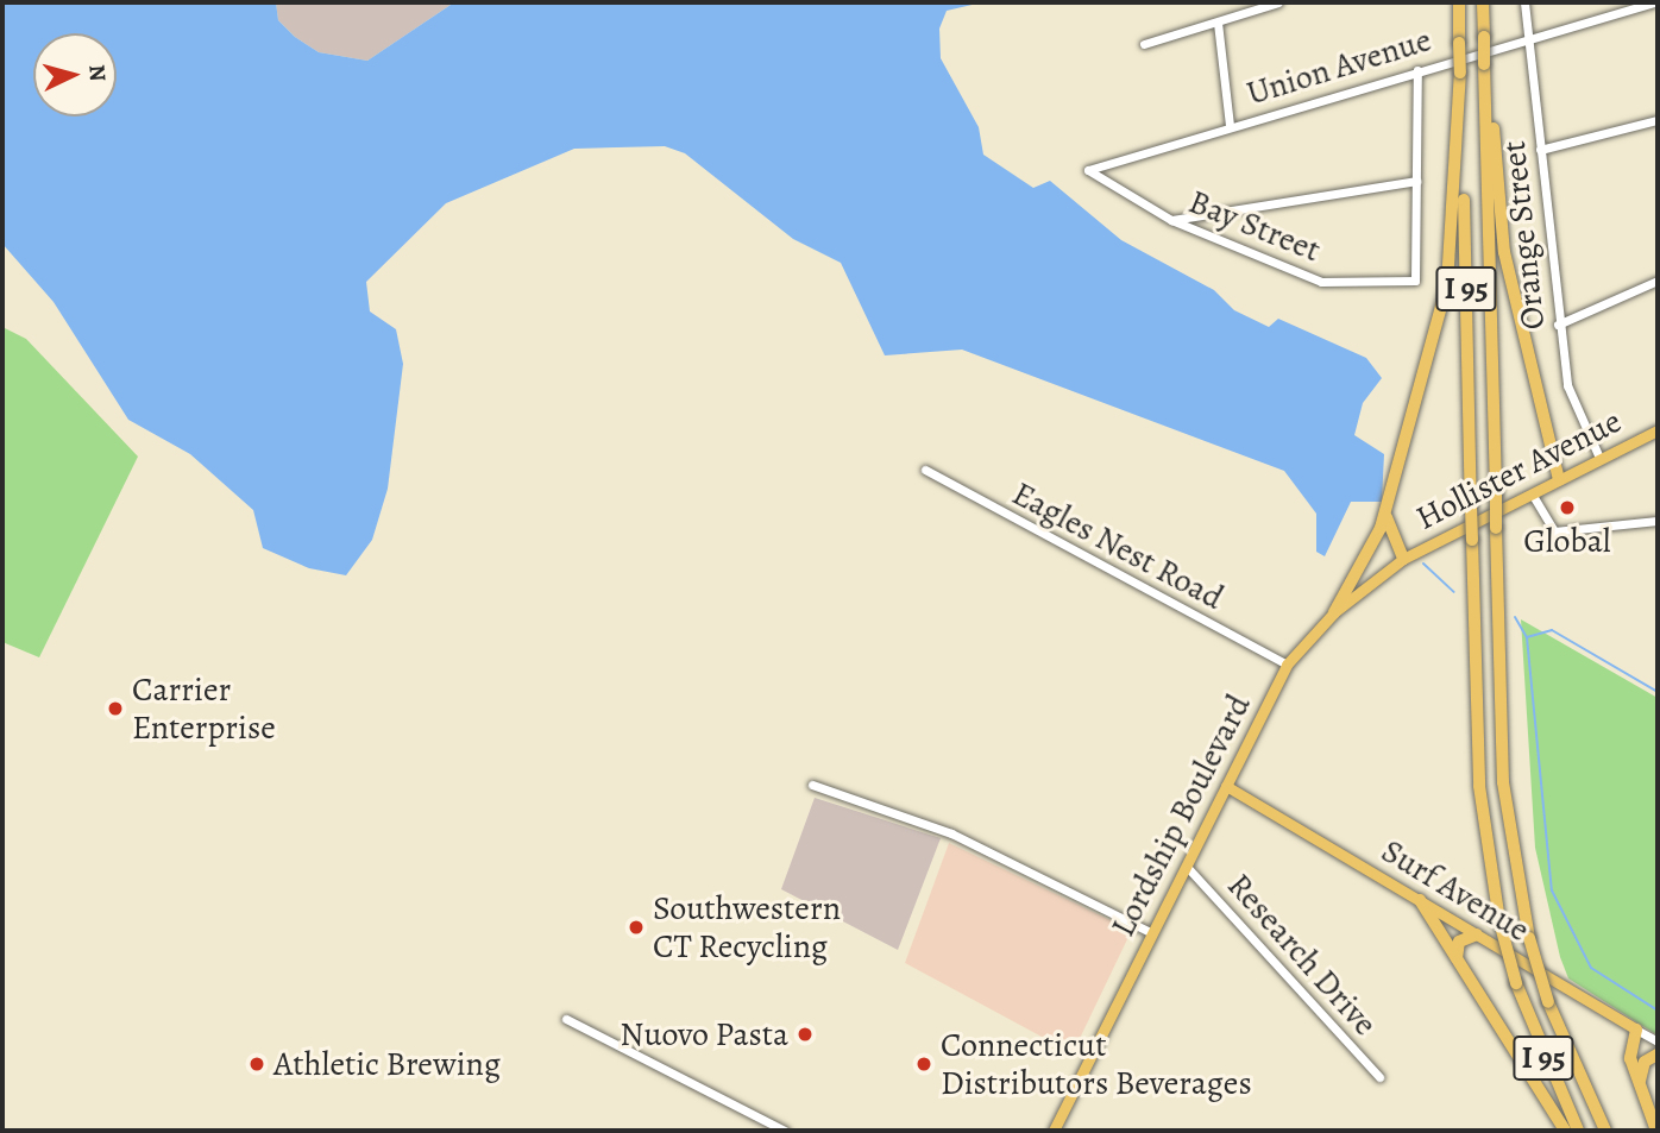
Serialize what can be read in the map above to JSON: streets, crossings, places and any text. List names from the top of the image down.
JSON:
{
  "streets": {
    "highway": ["I 95"],
    "main road": ["Hollister Avenue", "Lordship Boulevard", "Surf Avenue"],
    "street": [
      "Union Avenue",
      "Bay Street",
      "Orange Street",
      "Eagles Nest Road",
      "Research Drive"
    ]
  },
  "crossings": [
    ["Union Avenue", "Bay Street"],
    ["Union Avenue", "Orange Street"],
    ["Orange Street", "Hollister Avenue"],
    ["Hollister Avenue", "Lordship Boulevard"],
    ["Eagles Nest Road", "Lordship Boulevard"],
    ["Lordship Boulevard", "Surf Avenue"],
    ["Lordship Boulevard", "Research Drive"]
  ],
  "places": [
    "Global",
    "Carrier Enterprise",
    "Southwestern CT Recycling",
    "Nuovo Pasta",
    "Athletic Brewing",
    "Connecticut Distributors Beverages"
  ],
  "north": "right"
}
